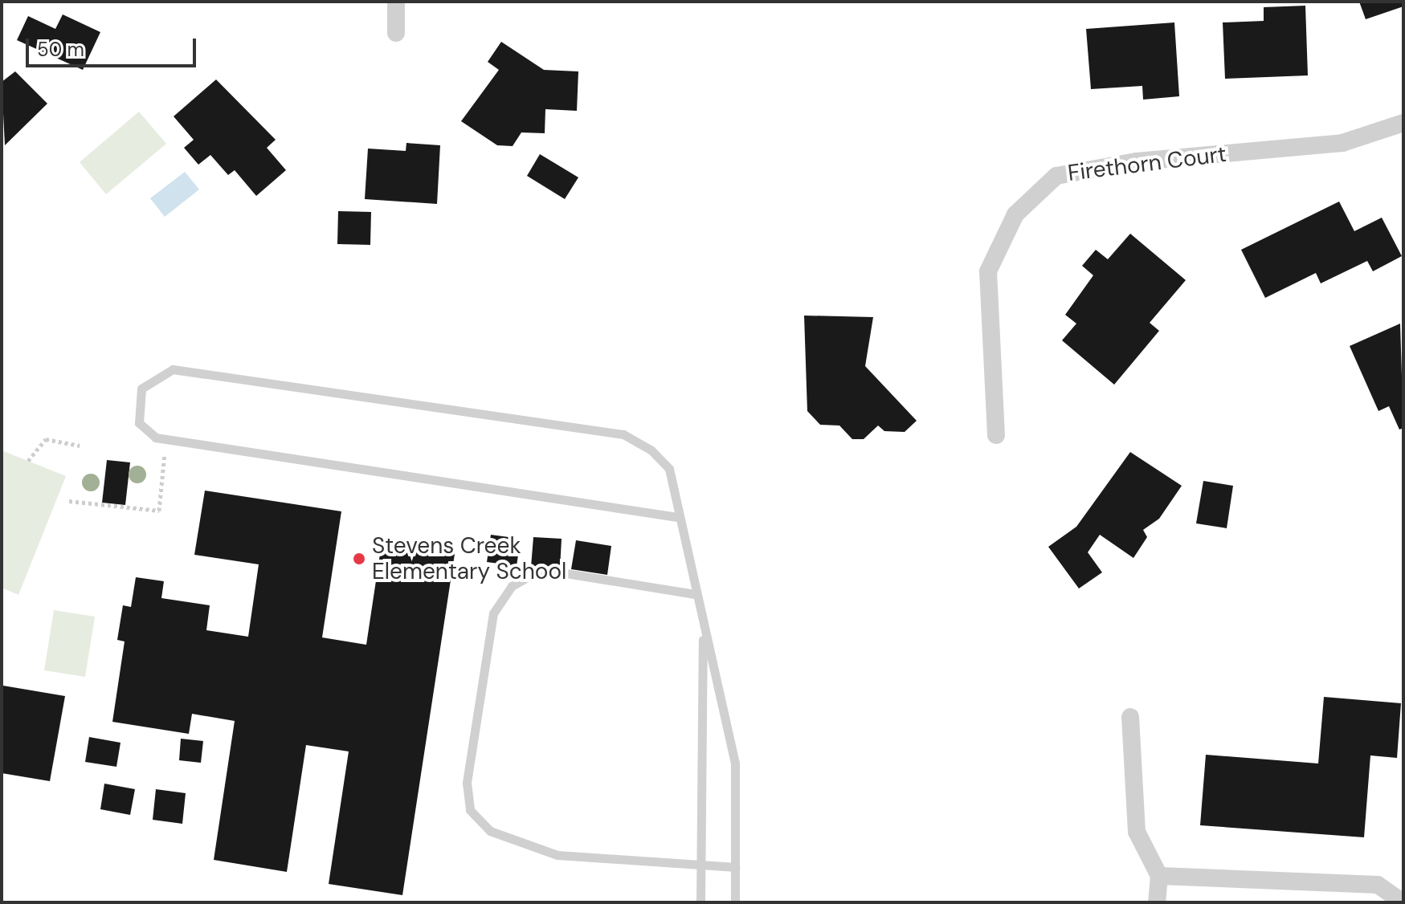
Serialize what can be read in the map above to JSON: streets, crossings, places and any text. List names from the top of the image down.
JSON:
{
  "streets": {
    "street": ["Firethorn Court"]
  },
  "places": ["Stevens Creek Elementary School"],
  "scale_bar": "50 m"
}
